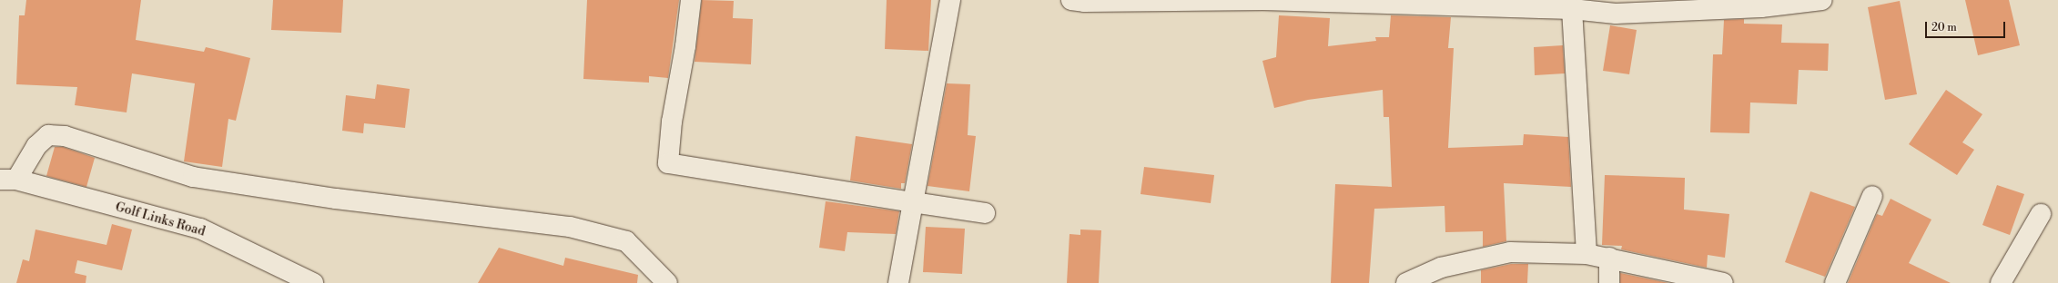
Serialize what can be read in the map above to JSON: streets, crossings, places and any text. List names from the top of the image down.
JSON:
{
  "streets": {
    "street": ["Golf Links Road"]
  },
  "scale_bar": "20 m"
}
